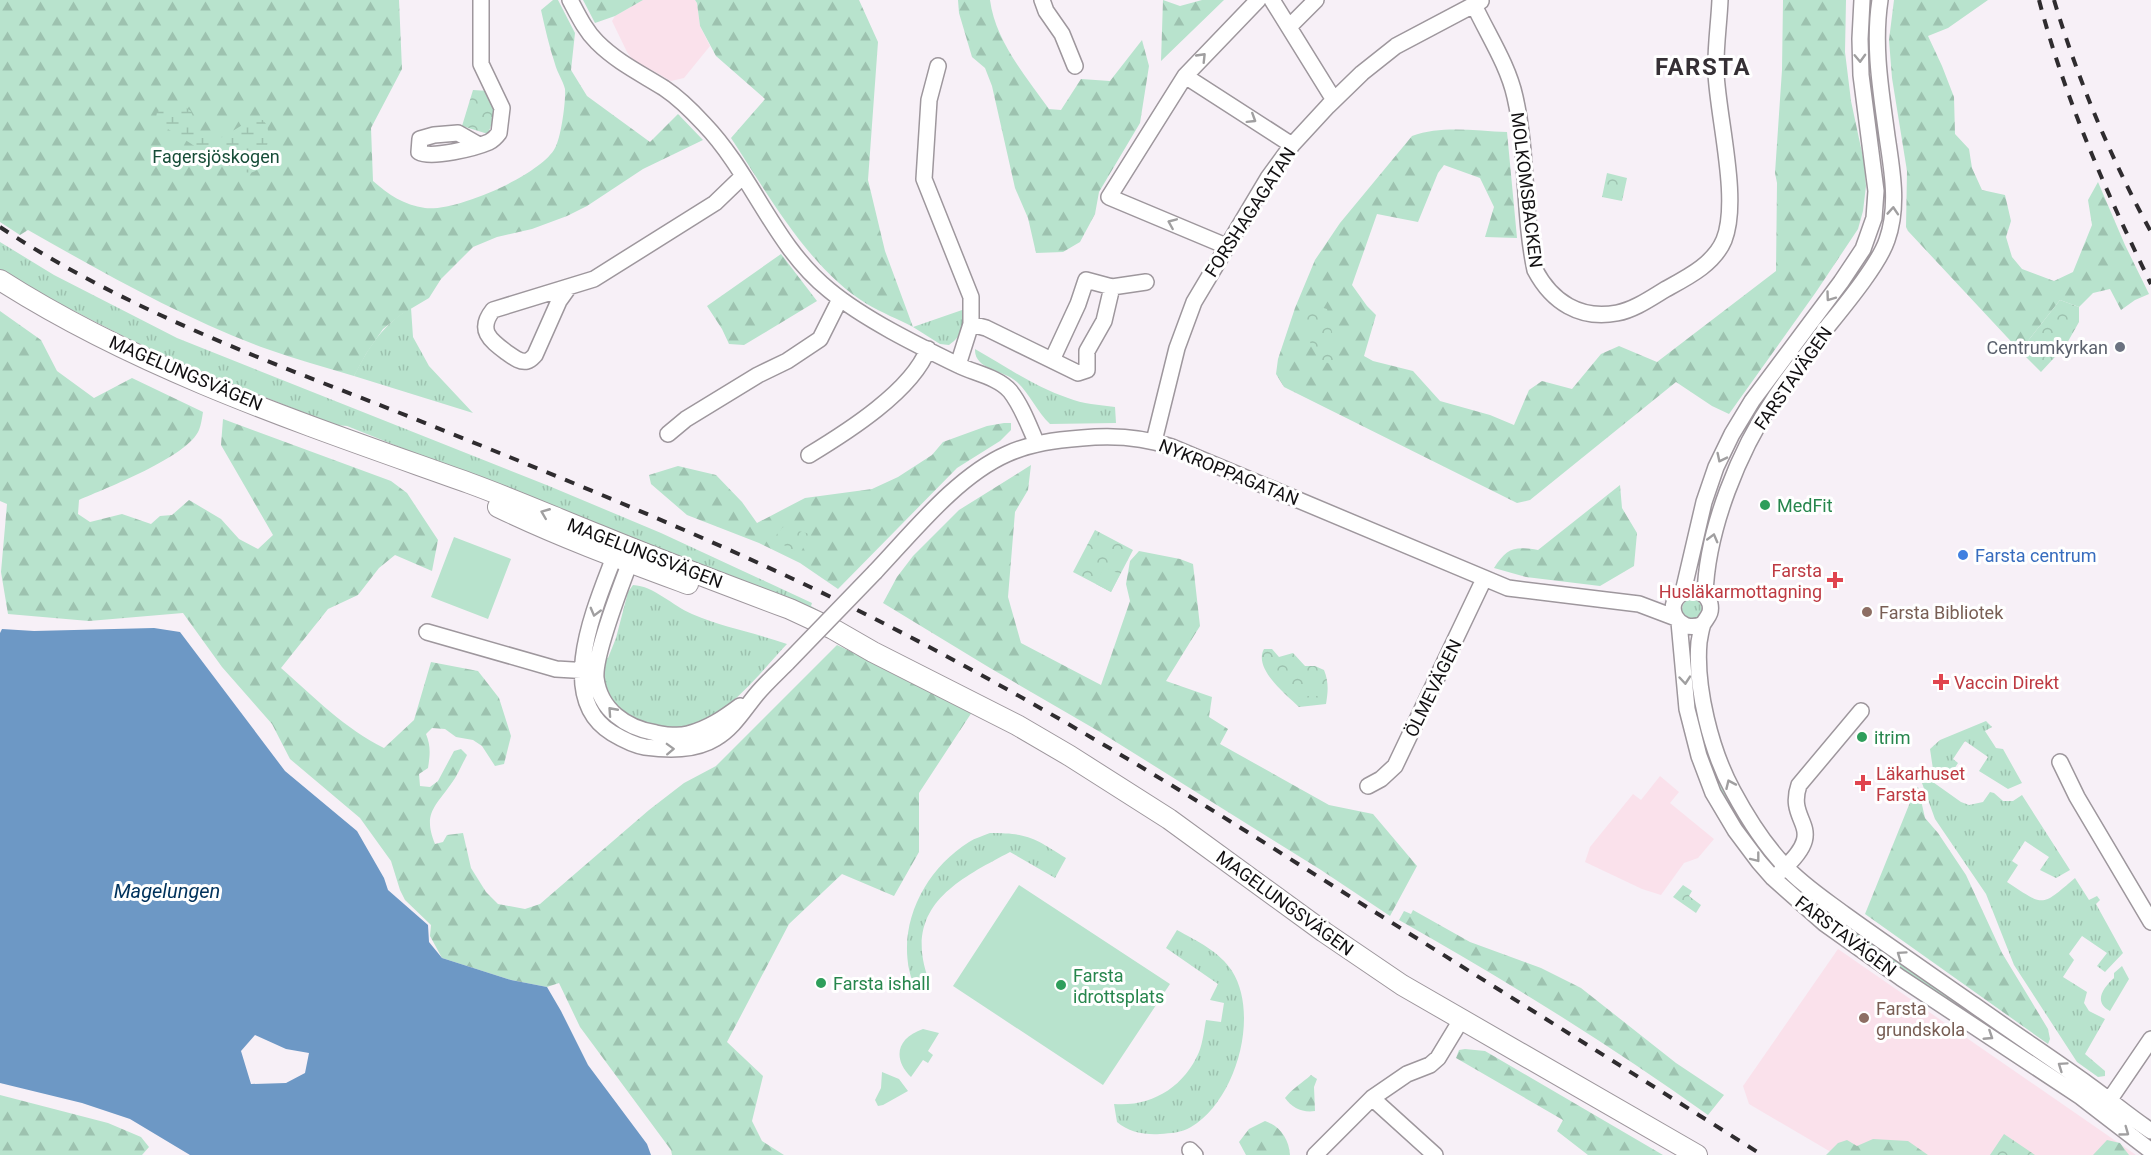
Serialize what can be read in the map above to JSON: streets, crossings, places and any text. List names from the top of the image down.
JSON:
{
  "streets": {
    "main road": ["MAGELUNGSVÄGEN"],
    "street": [
      "MOLKOMSBACKEN",
      "FORSHAGAGATAN",
      "FARSTAVÄGEN",
      "NYKROPPAGATAN",
      "ÖLMEVÄGEN"
    ]
  },
  "crossings": [
    ["MOLKOMSBACKEN", "FORSHAGAGATAN"],
    ["FORSHAGAGATAN", "NYKROPPAGATAN"],
    ["MAGELUNGSVÄGEN", "NYKROPPAGATAN"],
    ["FARSTAVÄGEN", "NYKROPPAGATAN"],
    ["NYKROPPAGATAN", "ÖLMEVÄGEN"]
  ],
  "districts": ["FARSTA"],
  "water": ["Magelungen"],
  "parks": ["Fagersjöskogen"],
  "places": {
    "other": [
      "Centrumkyrkan",
      "MedFit",
      "Farsta centrum",
      "Farsta Bibliotek",
      "itrim",
      "Farsta ishall",
      "Farsta idrottsplats",
      "Farsta grundskola"
    ],
    "health": ["Farsta Husläkarmottagning", "Vaccin Direkt", "Läkarhuset Farsta"]
  }
}
